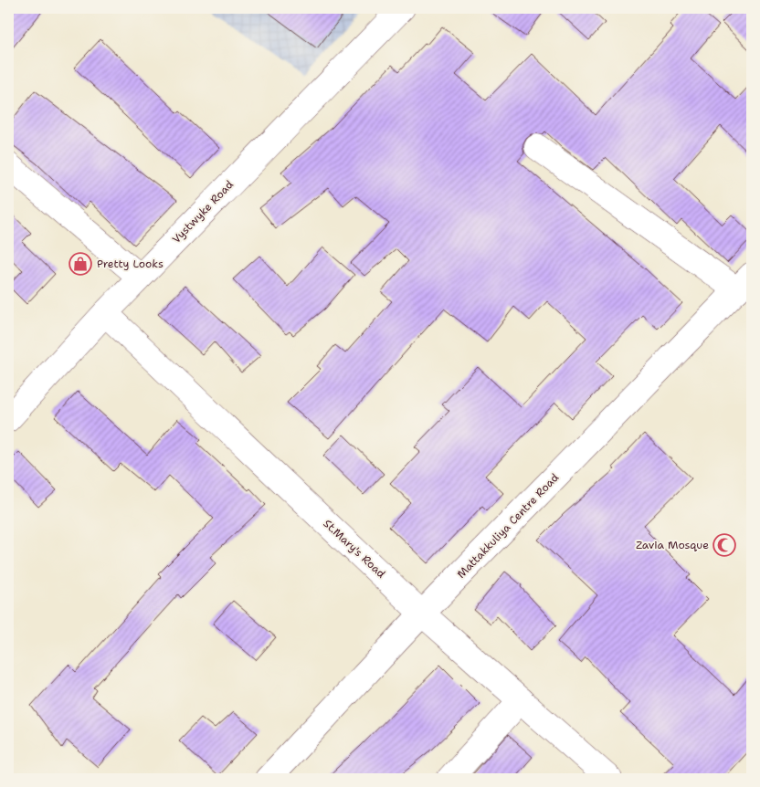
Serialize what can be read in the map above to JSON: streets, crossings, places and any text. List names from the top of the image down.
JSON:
{
  "streets": {
    "street": ["Vystwyke Road", "Mattakkuliya Centre Road", "St.Mary's Road"]
  },
  "crossings": [
    ["Vystwyke Road", "St.Mary's Road"],
    ["Mattakkuliya Centre Road", "St.Mary's Road"]
  ],
  "places": {
    "shop": ["Pretty Looks"],
    "mosque": ["Zavia Mosque"]
  }
}
